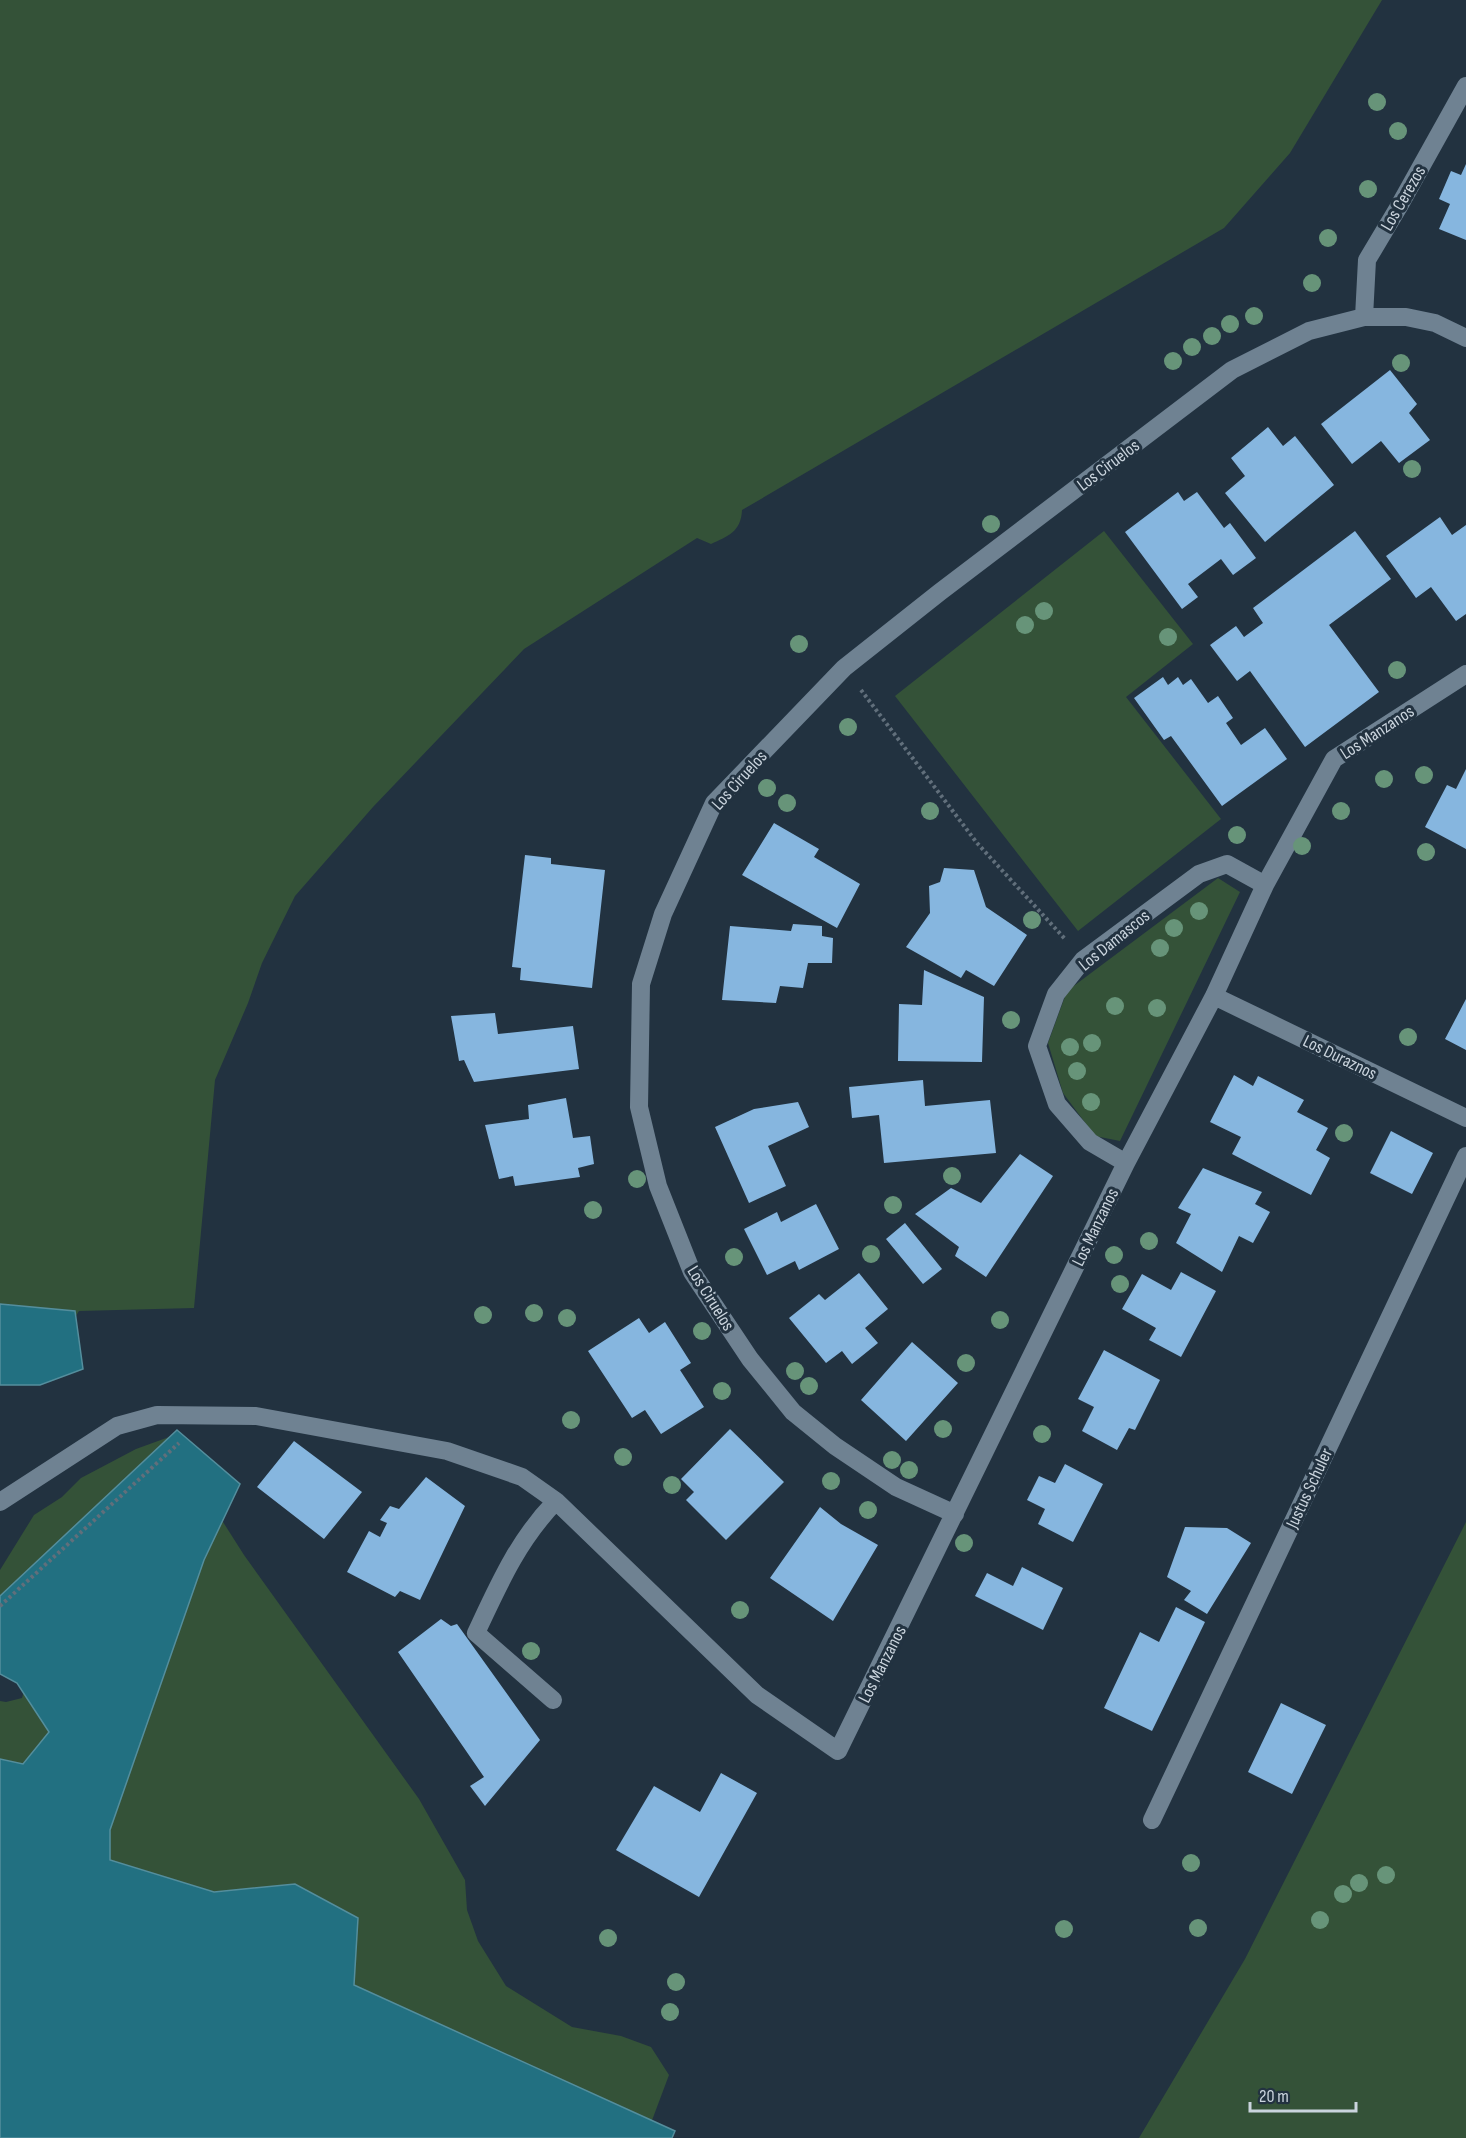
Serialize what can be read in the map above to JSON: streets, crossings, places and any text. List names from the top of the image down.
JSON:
{
  "streets": {
    "street": [
      "Los Cerezos",
      "Los Ciruelos",
      "Los Manzanos",
      "Los Damascos",
      "Los Duraznos",
      "Justus Schuler"
    ]
  },
  "crossings": [
    ["Los Cerezos", "Los Ciruelos"],
    ["Los Ciruelos", "Los Manzanos"],
    ["Los Manzanos", "Los Damascos"],
    ["Los Manzanos", "Los Duraznos"]
  ],
  "scale_bar": "20 m"
}
